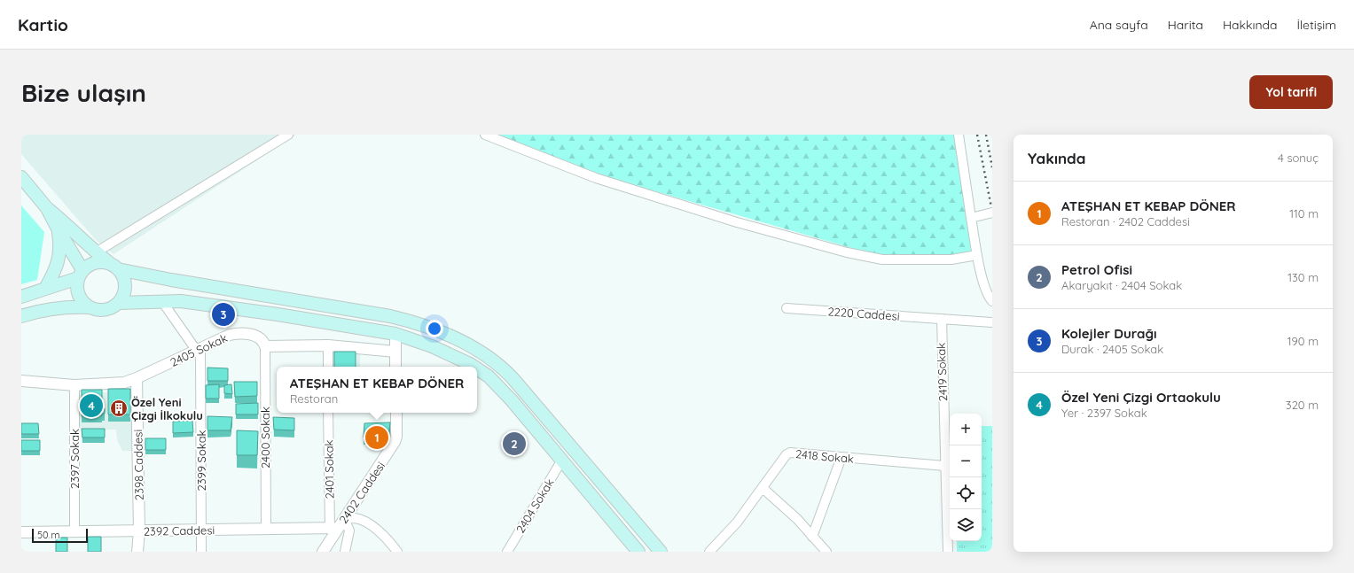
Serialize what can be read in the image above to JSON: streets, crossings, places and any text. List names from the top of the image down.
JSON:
{
  "streets": {
    "street": [
      "2220 Caddesi",
      "2405 Sokak",
      "2419 Sokak",
      "2400 Sokak",
      "2418 Sokak",
      "2397 Sokak",
      "2399 Sokak",
      "2398 Caddesi",
      "2401 Sokak",
      "2402 Caddesi",
      "2404 Sokak",
      "2392 Caddesi"
    ]
  },
  "crossings": [
    ["2220 Caddesi", "2419 Sokak"],
    ["2405 Sokak", "2400 Sokak"],
    ["2405 Sokak", "2397 Sokak"],
    ["2405 Sokak", "2399 Sokak"],
    ["2405 Sokak", "2398 Caddesi"],
    ["2419 Sokak", "2418 Sokak"],
    ["2400 Sokak", "2392 Caddesi"],
    ["2397 Sokak", "2392 Caddesi"],
    ["2399 Sokak", "2392 Caddesi"],
    ["2398 Caddesi", "2392 Caddesi"],
    ["2401 Sokak", "2402 Caddesi"],
    ["2401 Sokak", "2392 Caddesi"],
    ["2402 Caddesi", "2392 Caddesi"]
  ],
  "places": {
    "building": ["Özel Yeni Çizgi İlkokulu"]
  },
  "scale_bar": "50 m",
  "page": {
    "header": "Kartio",
    "nav": [
      "Ana sayfa",
      "Harita",
      "Hakkında",
      "İletişim"
    ],
    "buttons": "Yol tarifi",
    "title": "Bize ulaşın",
    "heading": ["Yakında", "4 sonuç"],
    "list": [
      {
        "mark": "1",
        "name": "ATEŞHAN ET KEBAP DÖNER",
        "note": "Restoran · 2402 Caddesi",
        "value": "110 m"
      },
      {
        "mark": "2",
        "name": "Petrol Ofisi",
        "note": "Akaryakıt · 2404 Sokak",
        "value": "130 m"
      },
      {
        "mark": "3",
        "name": "Kolejler Durağı",
        "note": "Durak · 2405 Sokak",
        "value": "190 m"
      },
      {
        "mark": "4",
        "name": "Özel Yeni Çizgi Ortaokulu",
        "note": "Yer · 2397 Sokak",
        "value": "320 m"
      }
    ],
    "pins": [
      "3",
      "4",
      "1",
      "2"
    ],
    "popup": ["ATEŞHAN ET KEBAP DÖNER", "Restoran"],
    "map_buttons": ["+", "−"],
    "scale": "50 m"
  }
}
